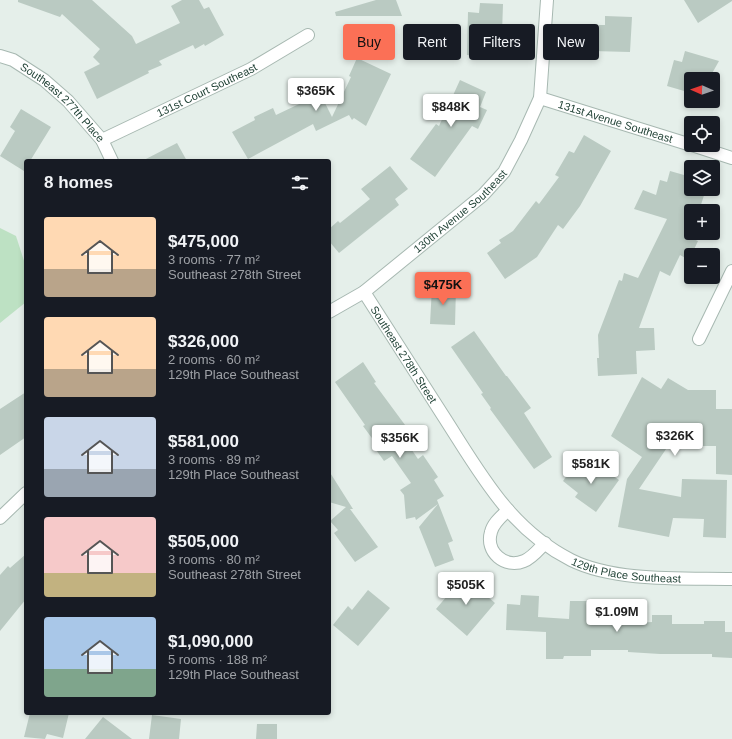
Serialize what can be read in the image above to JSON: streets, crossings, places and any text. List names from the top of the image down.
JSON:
{
  "streets": {
    "street": [
      "131st Court Southeast",
      "Southeast 277th Place",
      "131st Avenue Southeast",
      "130th Avenue Southeast",
      "Southeast 278th Street",
      "129th Place Southeast"
    ]
  },
  "crossings": [
    ["131st Court Southeast", "Southeast 277th Place"],
    ["131st Avenue Southeast", "130th Avenue Southeast"],
    ["130th Avenue Southeast", "Southeast 278th Street"],
    ["Southeast 278th Street", "129th Place Southeast"]
  ],
  "north": "left",
  "page": {
    "chip": [
      "Buy",
      "Rent",
      "Filters",
      "New"
    ],
    "map_buttons": ["+", "−"],
    "price": [
      "$365K",
      "$848K",
      "$475K",
      "$326K",
      "$356K",
      "$581K",
      "$505K",
      "$1.09M"
    ],
    "heading": "8 homes",
    "list": [
      {
        "name": "$475,000",
        "note": "3 rooms · 77 m² · Southeast 278th Street"
      },
      {
        "name": "$326,000",
        "note": "2 rooms · 60 m² · 129th Place Southeast"
      },
      {
        "name": "$581,000",
        "note": "3 rooms · 89 m² · 129th Place Southeast"
      },
      {
        "name": "$505,000",
        "note": "3 rooms · 80 m² · Southeast 278th Street"
      },
      {
        "name": "$1,090,000",
        "note": "5 rooms · 188 m² · 129th Place Southeast"
      }
    ]
  }
}
